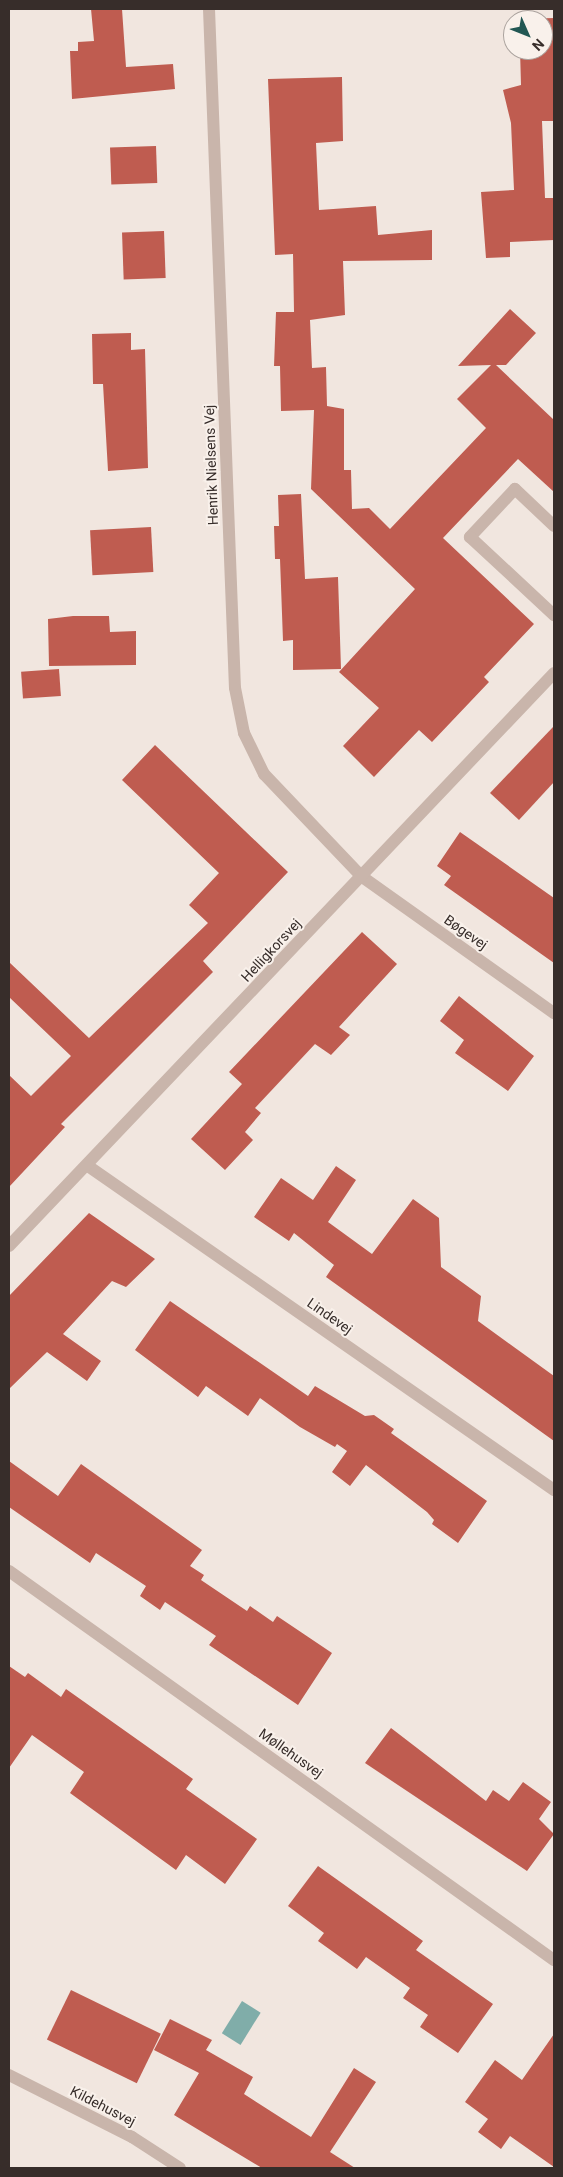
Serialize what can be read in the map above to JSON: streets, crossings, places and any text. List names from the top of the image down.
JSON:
{
  "streets": {
    "street": [
      "Henrik Nielsens Vej",
      "Bøgevej",
      "Helligkorsvej",
      "Lindevej",
      "Møllehusvej",
      "Kildehusvej"
    ]
  },
  "crossings": [
    ["Henrik Nielsens Vej", "Bøgevej"],
    ["Henrik Nielsens Vej", "Helligkorsvej"],
    ["Bøgevej", "Helligkorsvej"],
    ["Helligkorsvej", "Lindevej"]
  ],
  "north": "bottom right"
}
